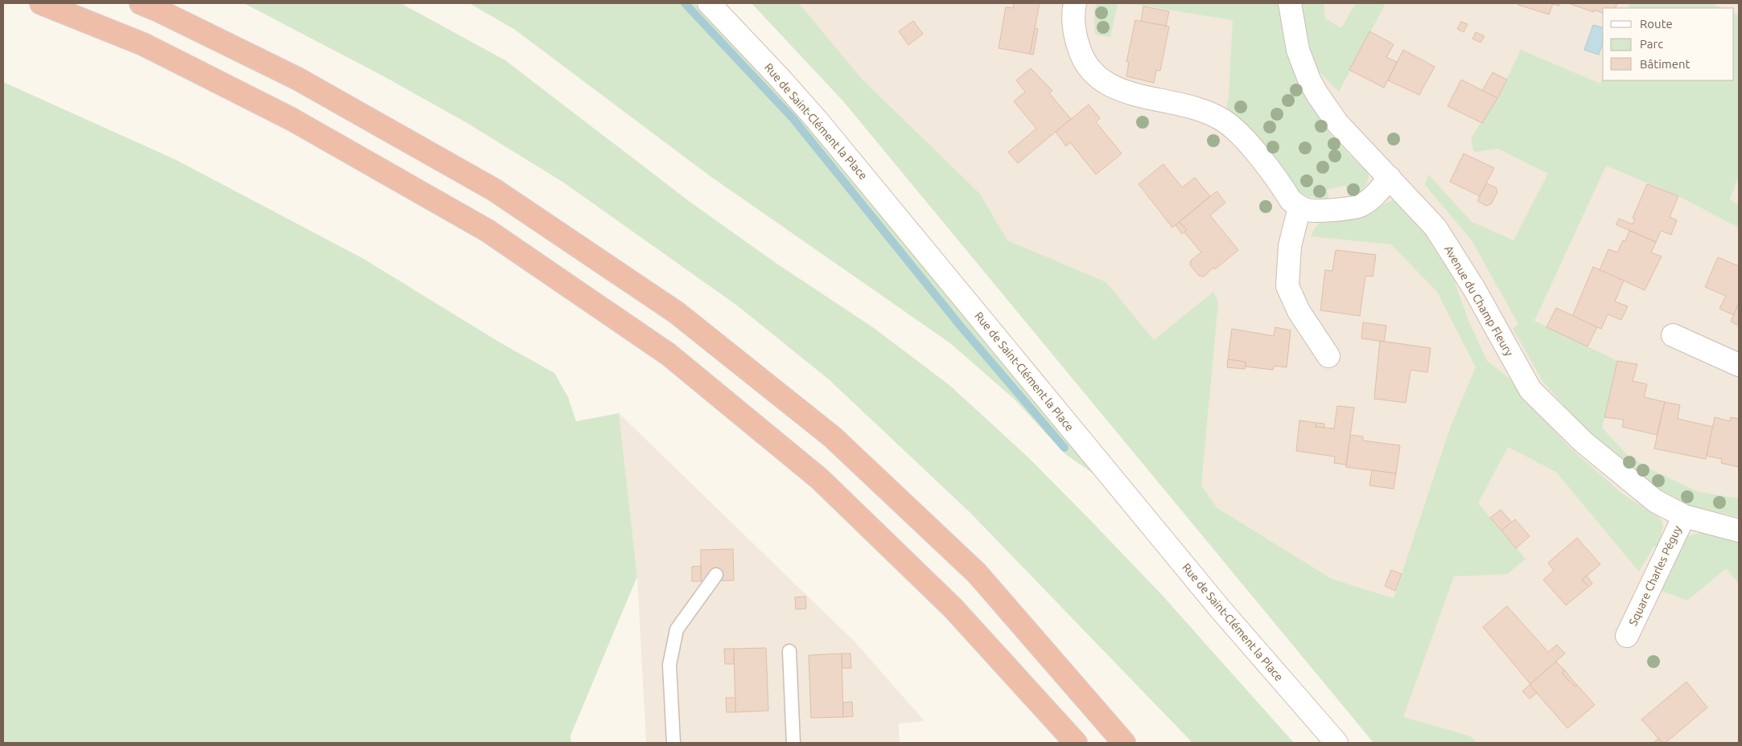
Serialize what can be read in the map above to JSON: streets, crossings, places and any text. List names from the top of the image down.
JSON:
{
  "streets": {
    "street": ["Rue de Saint-Clément la Place", "Avenue du Champ Fleury", "Square Charles Péguy"]
  },
  "crossings": [
    ["Avenue du Champ Fleury", "Square Charles Péguy"]
  ],
  "legend": ["Route", "Parc", "Bâtiment"]
}
